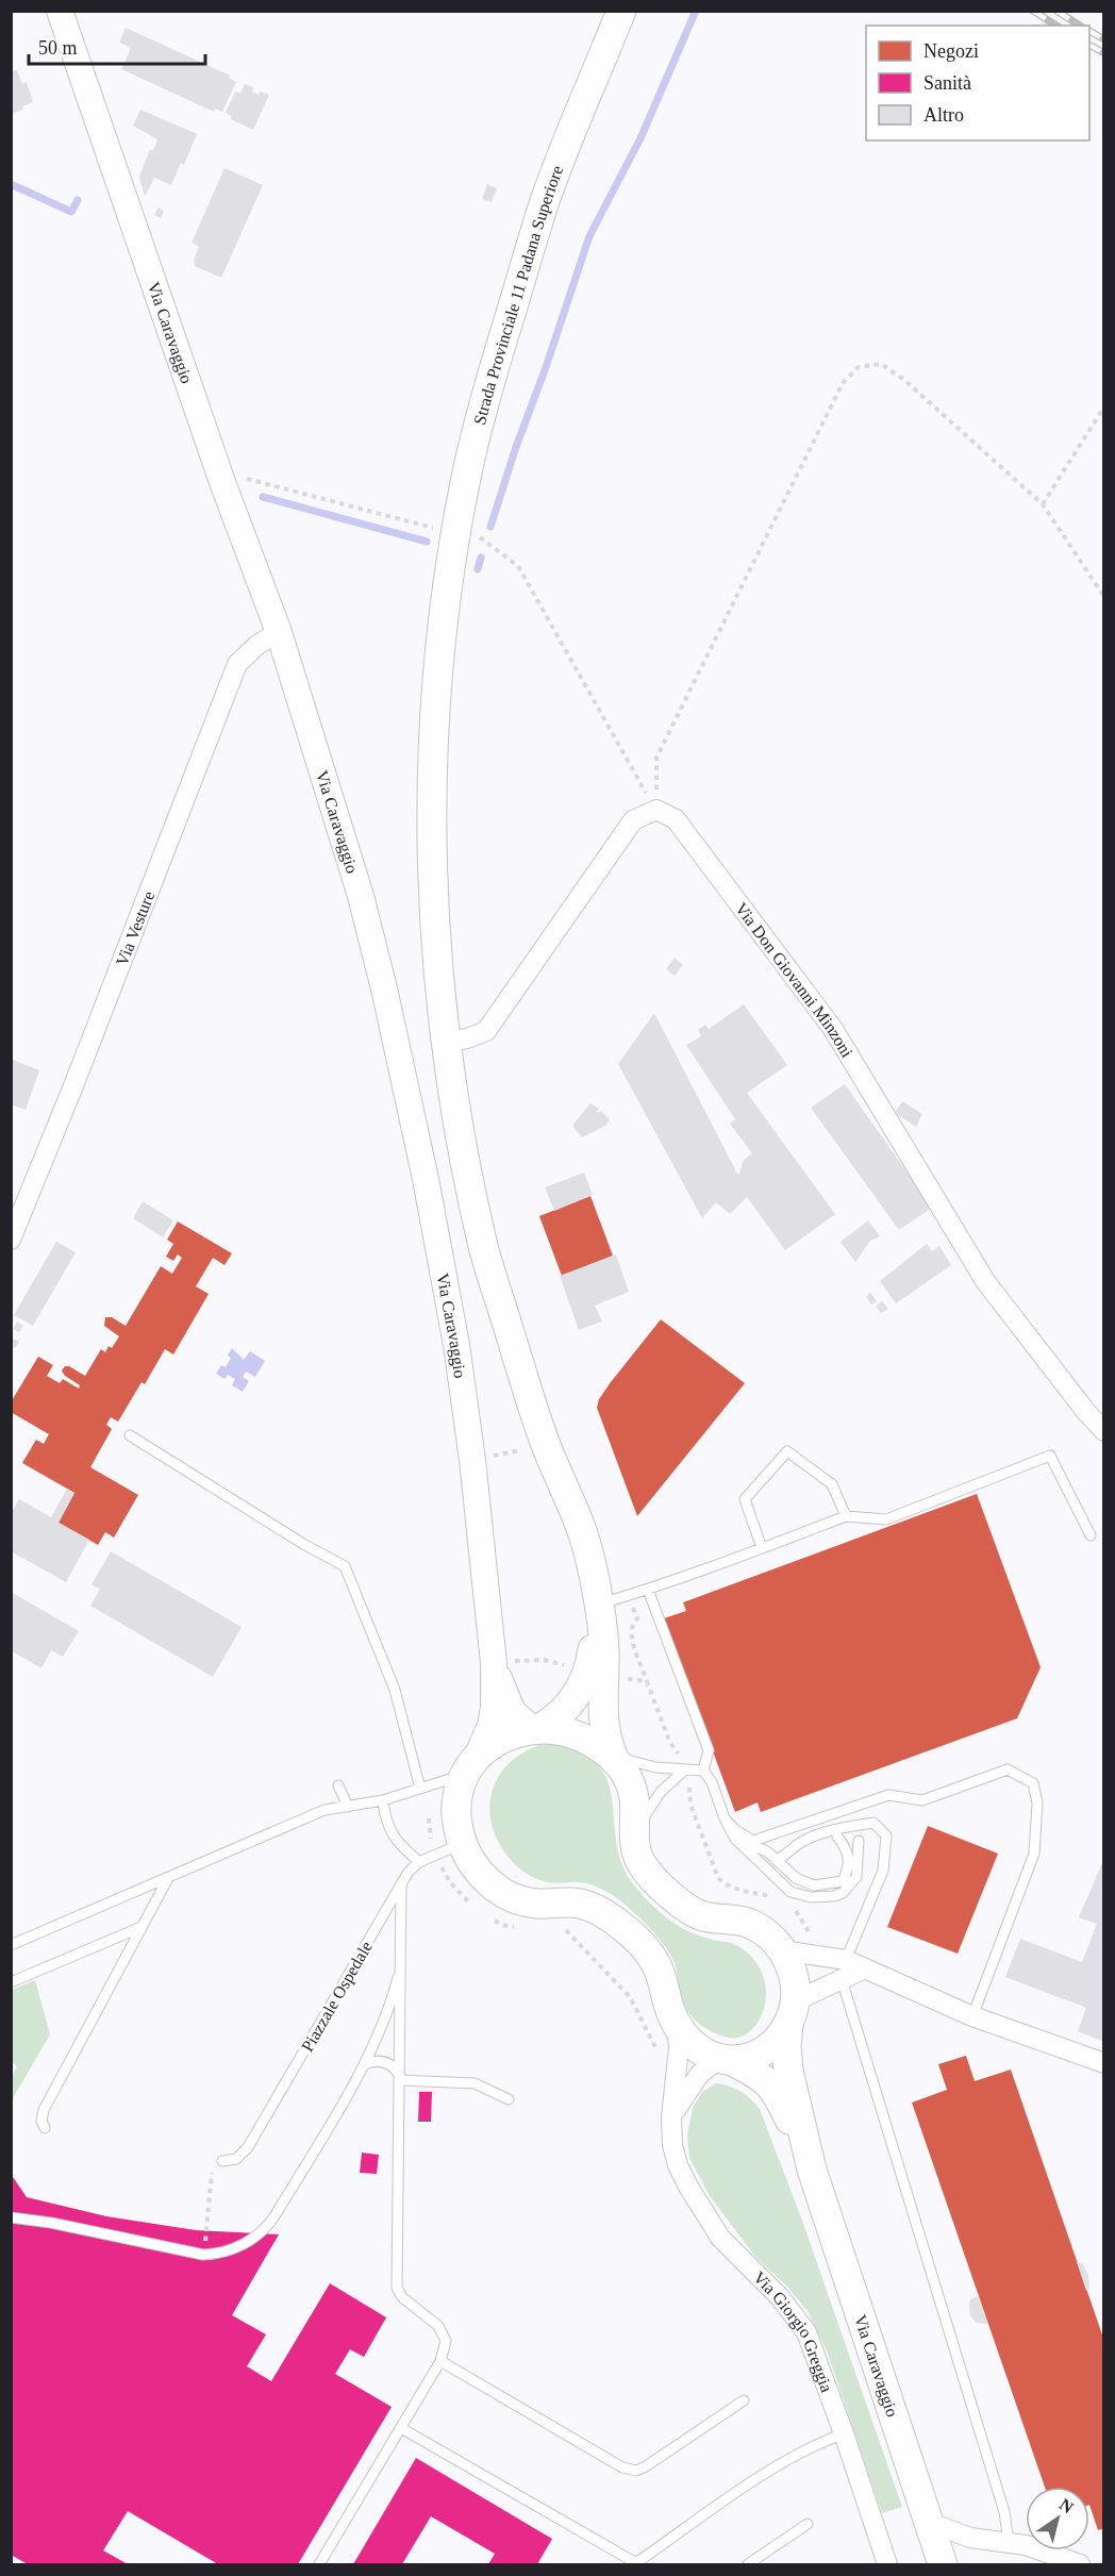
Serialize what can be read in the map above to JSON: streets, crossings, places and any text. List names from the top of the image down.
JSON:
{
  "streets": {
    "main road": ["Strada Provinciale 11 Padana Superiore", "Via Caravaggio"],
    "street": ["Via Vesture", "Via Don Giovanni Minzoni", "Via Giorgio Greggia"],
    "lane": ["Piazzale Ospedale"]
  },
  "crossings": [
    ["Strada Provinciale 11 Padana Superiore", "Via Caravaggio"],
    ["Via Caravaggio", "Via Vesture"],
    ["Via Caravaggio", "Piazzale Ospedale"],
    ["Via Caravaggio", "Via Giorgio Greggia"]
  ],
  "legend": ["Negozi", "Sanità", "Altro"],
  "scale_bar": "50 m",
  "north": "top right"
}
